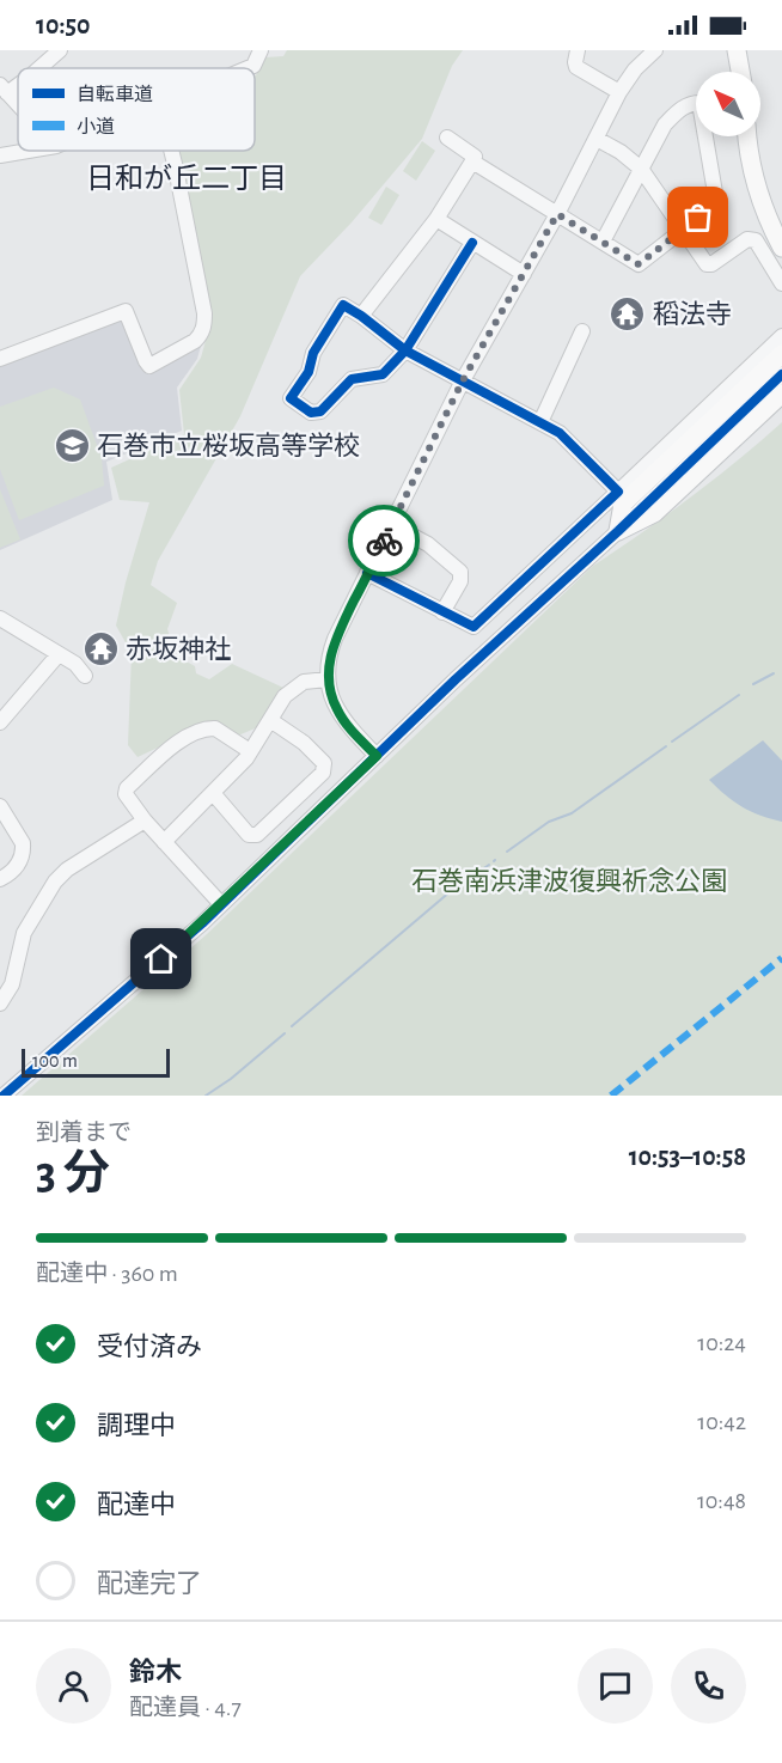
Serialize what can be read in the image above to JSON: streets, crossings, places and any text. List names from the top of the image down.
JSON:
{
  "districts": ["日和が丘二丁目"],
  "parks": ["石巻南浜津波復興祈念公園"],
  "places": {
    "temple": ["稻法寺", "赤坂神社"],
    "school or university": ["石巻市立桜坂高等学校"]
  },
  "legend": ["自転車道", "小道"],
  "scale_bar": "100 m",
  "north": "top left",
  "page": {
    "status": "10:50",
    "scale": "100 m",
    "heading": ["3 分", "到着まで", "10:53–10:58"],
    "panel": ["鈴木", "配達員 · 4.7"],
    "bar": "配達中 · 360 m",
    "list": [
      ["受付済み", "10:24"],
      ["調理中", "10:42"],
      ["配達中", "10:48"],
      "配達完了"
    ]
  }
}
